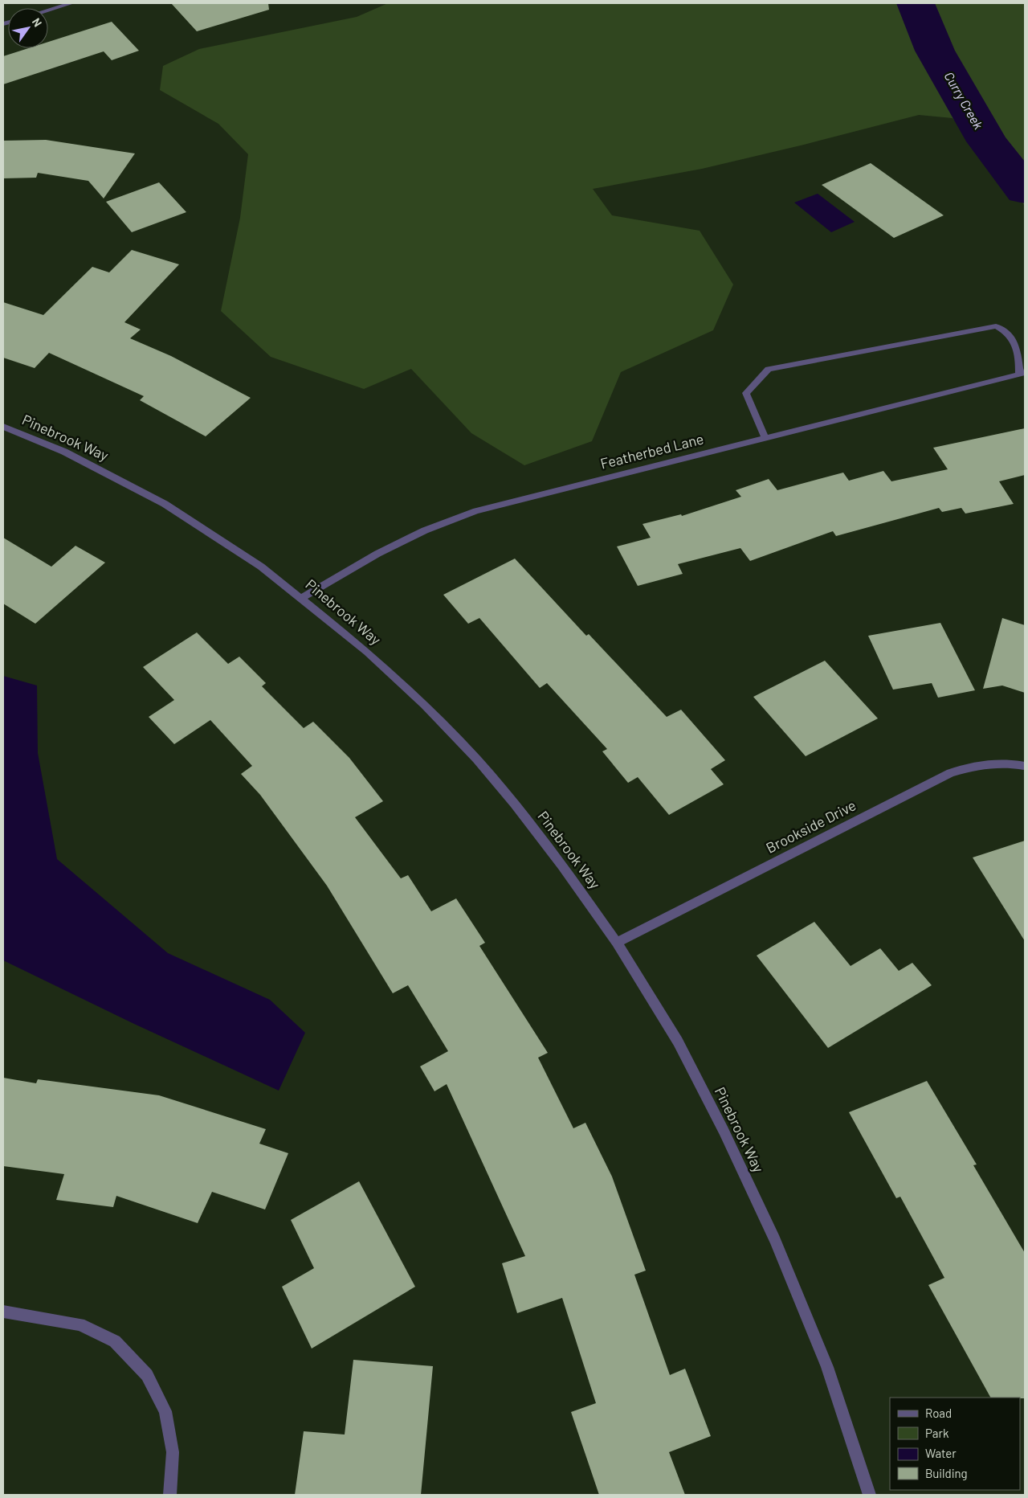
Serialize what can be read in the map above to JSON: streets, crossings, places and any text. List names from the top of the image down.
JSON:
{
  "streets": {
    "street": ["Pinebrook Way", "Featherbed Lane", "Brookside Drive"]
  },
  "crossings": [
    ["Pinebrook Way", "Featherbed Lane"],
    ["Pinebrook Way", "Brookside Drive"]
  ],
  "water": ["Curry Creek"],
  "legend": [
    "Road",
    "Park",
    "Water",
    "Building"
  ],
  "north": "top right"
}
